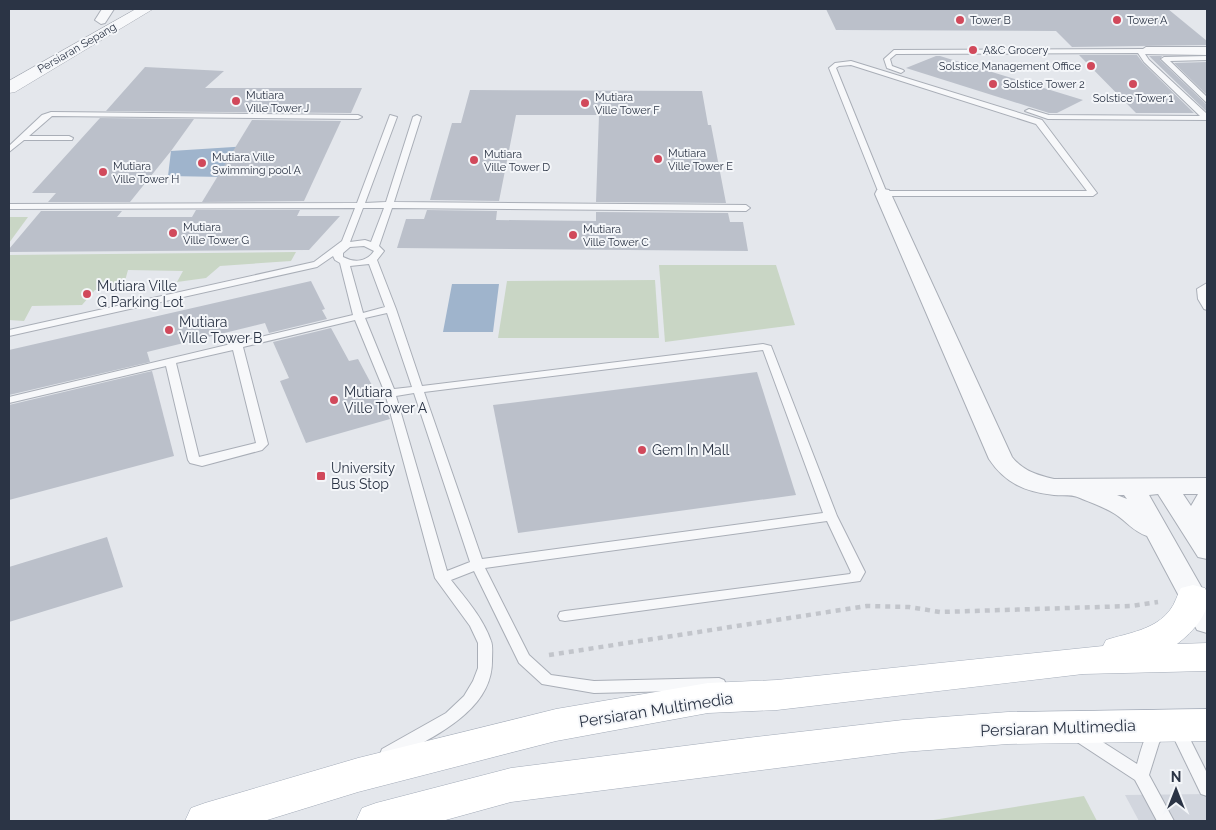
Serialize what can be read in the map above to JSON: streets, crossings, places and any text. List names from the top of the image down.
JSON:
{
  "streets": {
    "main road": ["Persiaran Multimedia"],
    "street": ["Persiaran Sepang"]
  },
  "places": {
    "other": [
      "Tower B",
      "Tower A",
      "A&C Grocery",
      "Solstice Management Office",
      "Solstice Tower 2",
      "Solstice Tower 1",
      "Mutiara Ville Tower J",
      "Mutiara Ville Tower F",
      "Mutiara Ville Tower E",
      "Mutiara Ville Tower D",
      "Mutiara Ville Swimming pool A",
      "Mutiara Ville Tower H",
      "Mutiara Ville Tower G",
      "Mutiara Ville Tower C",
      "Mutiara Ville G Parking Lot",
      "Mutiara Ville Tower B",
      "Mutiara Ville Tower A",
      "Gem In Mall"
    ],
    "transit": ["University Bus Stop"]
  },
  "north": "top"
}
